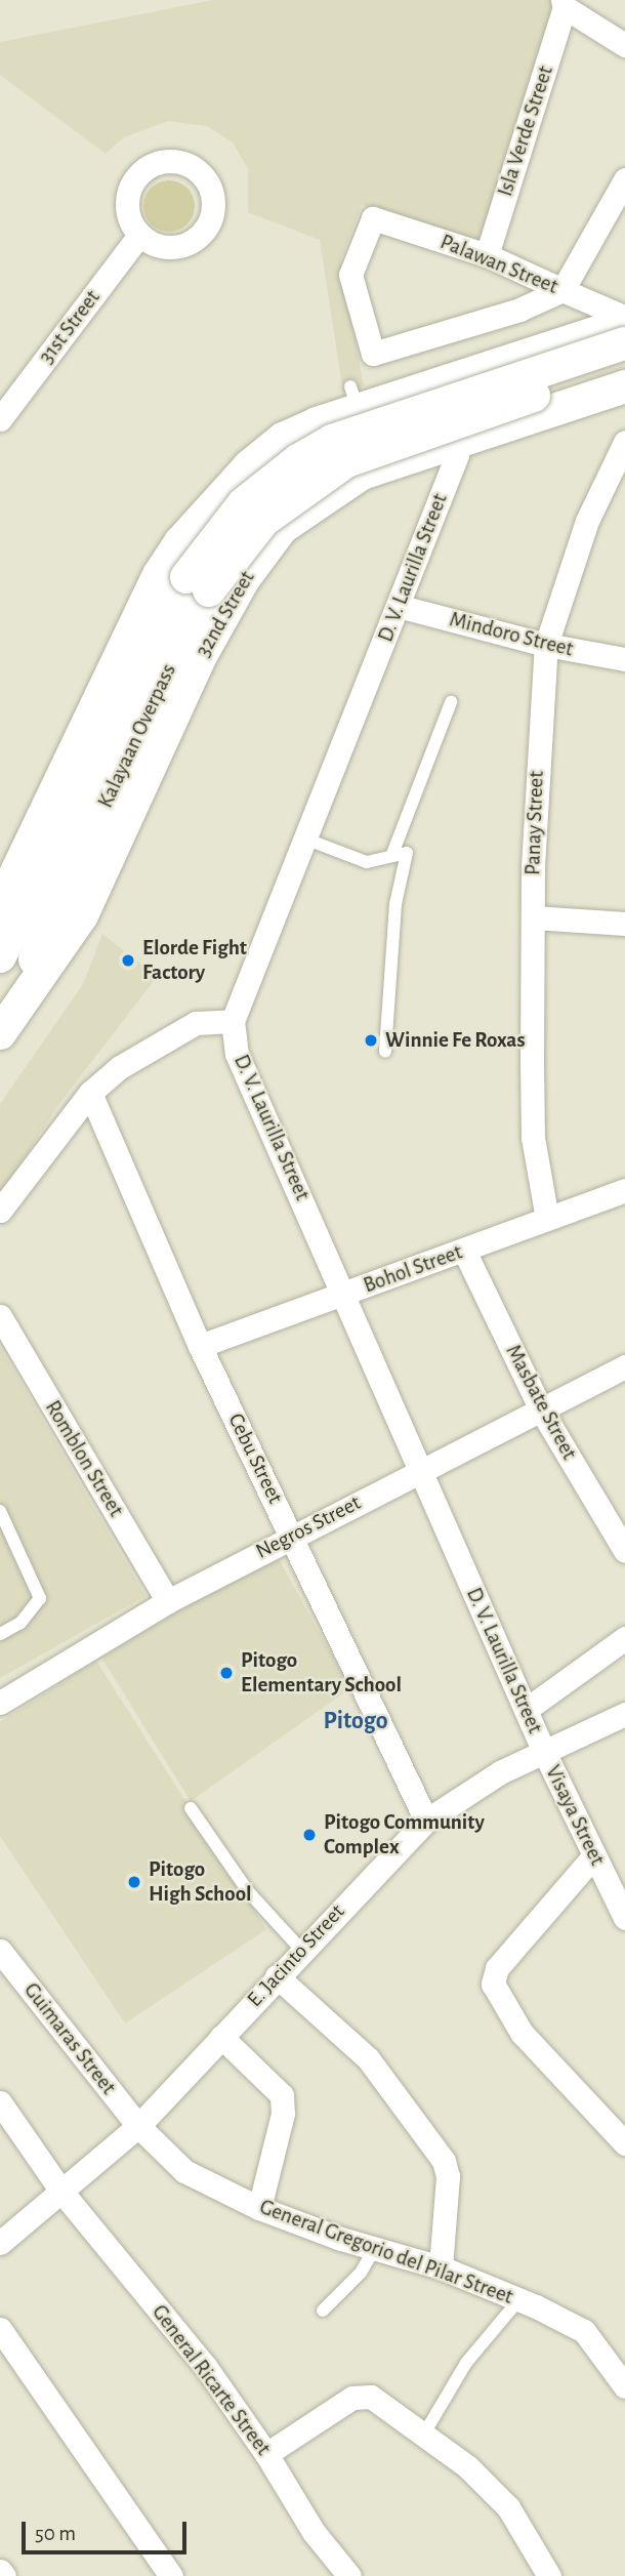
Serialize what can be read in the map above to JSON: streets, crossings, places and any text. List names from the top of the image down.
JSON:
{
  "streets": {
    "main road": ["32nd Street", "Kalayaan Overpass"],
    "street": [
      "Isla Verde Street",
      "Palawan Street",
      "31st Street",
      "D. V. Laurilla Street",
      "Mindoro Street",
      "Panay Street",
      "Bohol Street",
      "Masbate Street",
      "Romblon Street",
      "Cebu Street",
      "Negros Street",
      "Visaya Street",
      "E. Jacinto Street",
      "Guimaras Street",
      "General Gregorio del Pilar Street",
      "General Ricarte Street"
    ]
  },
  "crossings": [
    ["Isla Verde Street", "Palawan Street"],
    ["D. V. Laurilla Street", "Mindoro Street"],
    ["D. V. Laurilla Street", "Bohol Street"],
    ["D. V. Laurilla Street", "Negros Street"],
    ["D. V. Laurilla Street", "Visaya Street"],
    ["D. V. Laurilla Street", "E. Jacinto Street"],
    ["32nd Street", "Kalayaan Overpass"],
    ["Mindoro Street", "Panay Street"],
    ["Panay Street", "Bohol Street"],
    ["Bohol Street", "Masbate Street"],
    ["Bohol Street", "Cebu Street"],
    ["Masbate Street", "Negros Street"],
    ["Romblon Street", "Negros Street"],
    ["Cebu Street", "Negros Street"],
    ["Cebu Street", "E. Jacinto Street"],
    ["Visaya Street", "E. Jacinto Street"],
    ["E. Jacinto Street", "Guimaras Street"],
    ["E. Jacinto Street", "General Gregorio del Pilar Street"],
    ["E. Jacinto Street", "General Ricarte Street"],
    ["Guimaras Street", "General Gregorio del Pilar Street"]
  ],
  "districts": ["Pitogo"],
  "places": [
    "Elorde Fight Factory",
    "Winnie Fe Roxas",
    "Pitogo Elementary School",
    "Pitogo Community Complex",
    "Pitogo High School"
  ],
  "scale_bar": "50 m"
}
